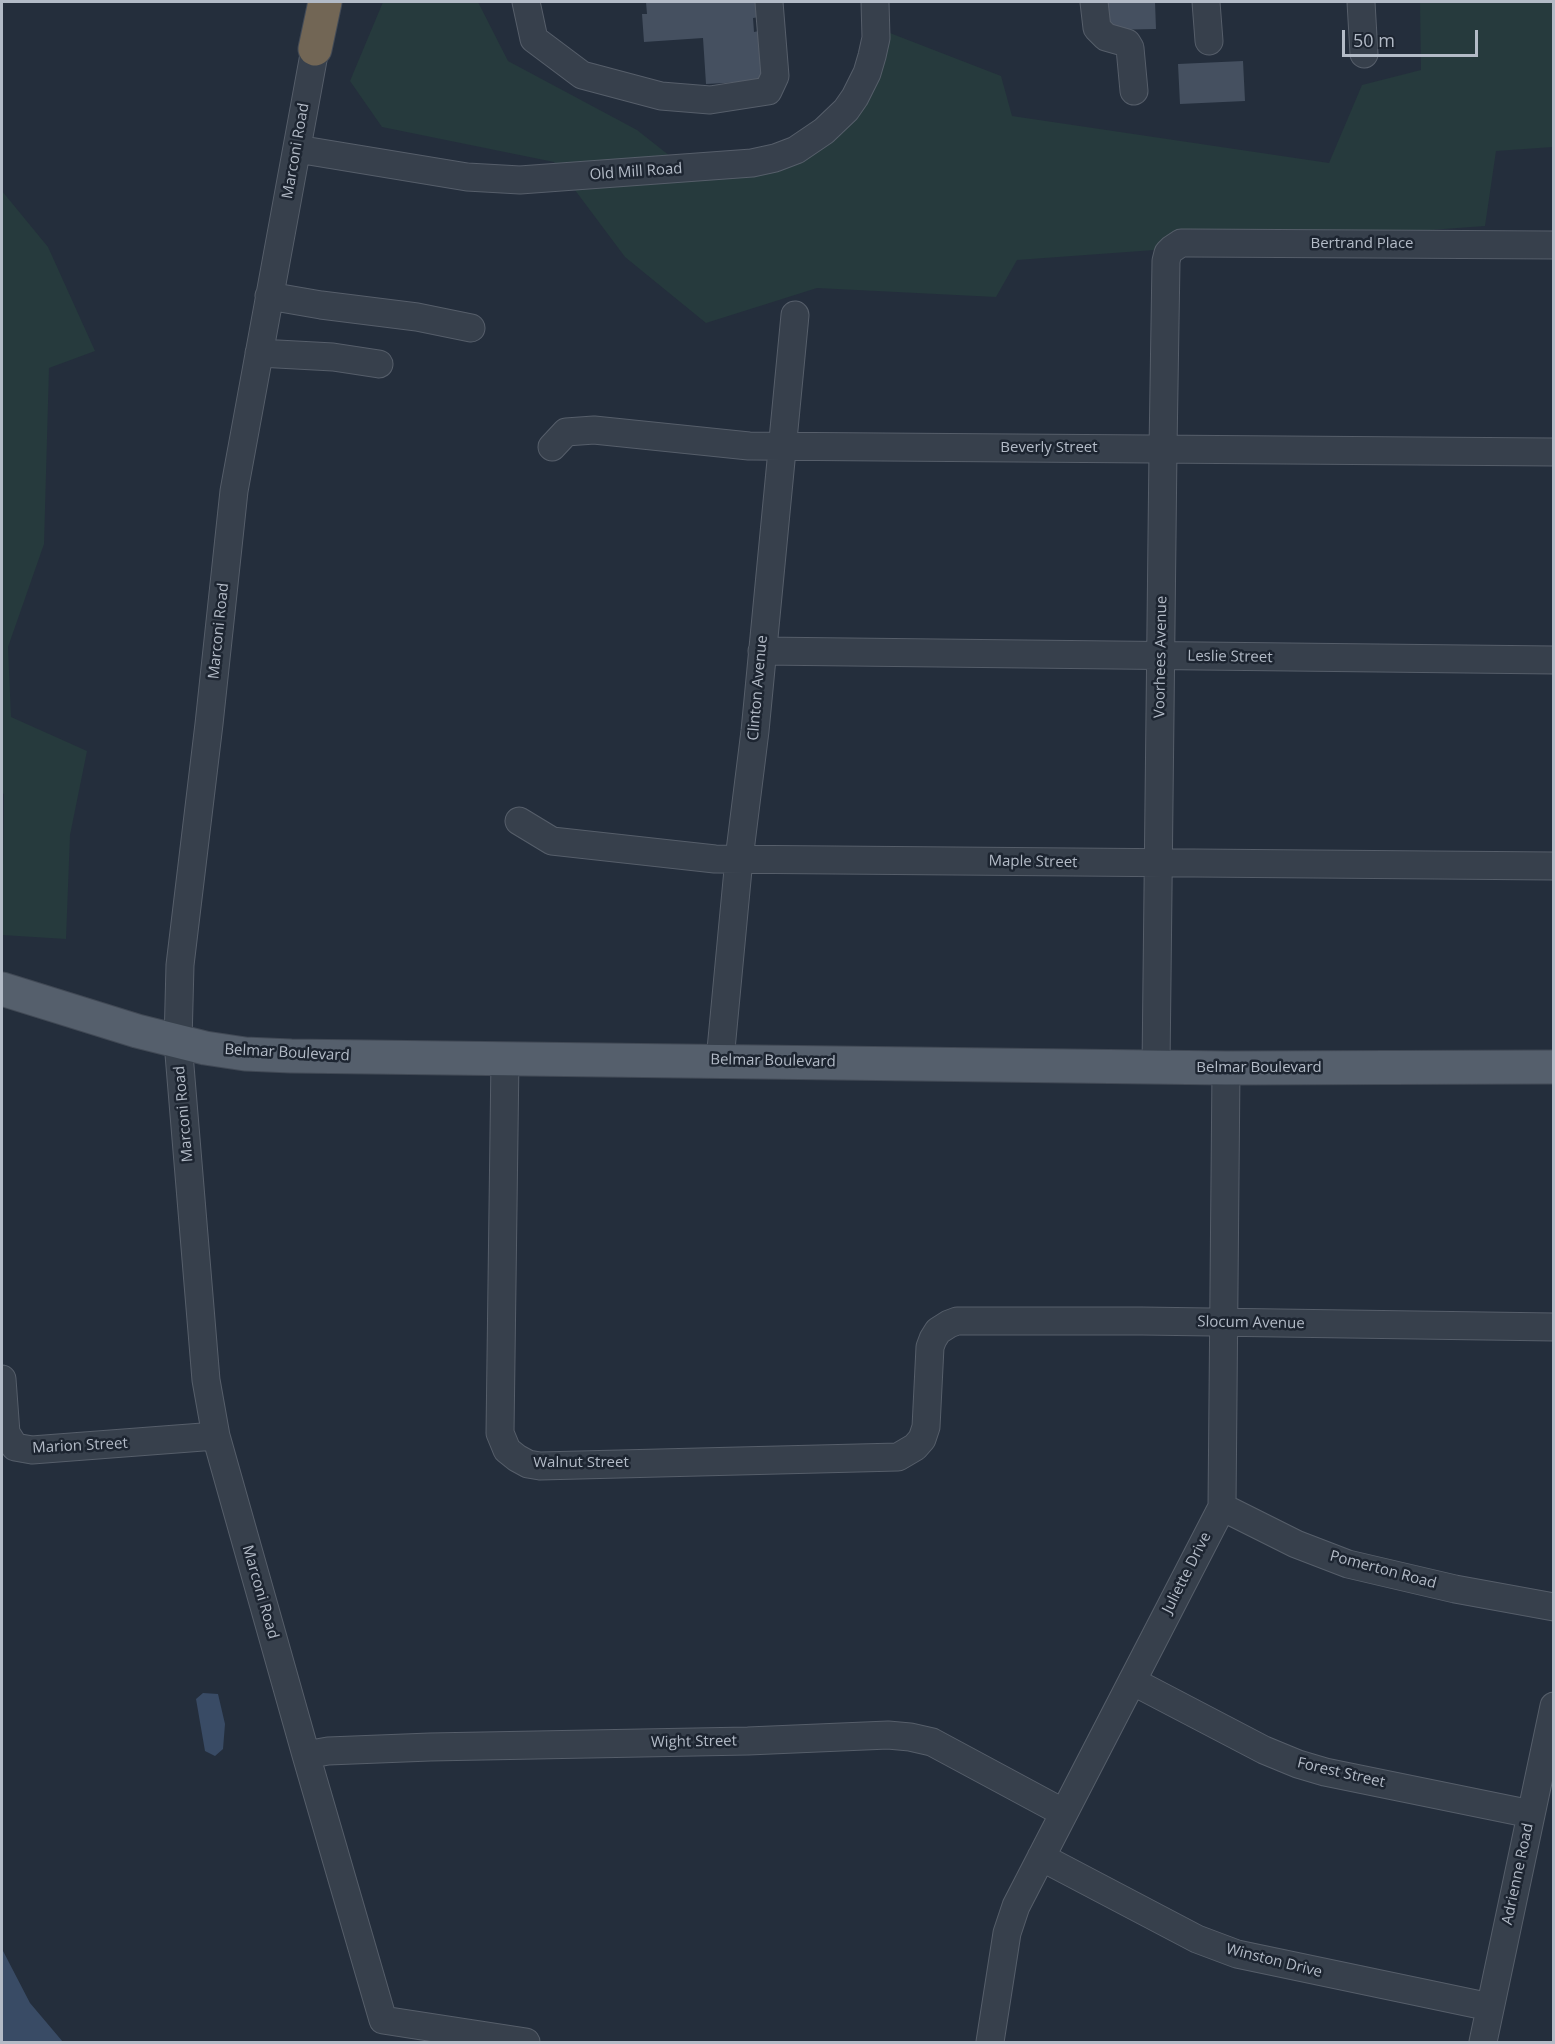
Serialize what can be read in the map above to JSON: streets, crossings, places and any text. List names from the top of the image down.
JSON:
{
  "streets": {
    "main road": ["Belmar Boulevard"],
    "street": [
      "Marconi Road",
      "Old Mill Road",
      "Bertrand Place",
      "Beverly Street",
      "Voorhees Avenue",
      "Leslie Street",
      "Clinton Avenue",
      "Maple Street",
      "Slocum Avenue",
      "Marion Street",
      "Walnut Street",
      "Pomerton Road",
      "Juliette Drive",
      "Wight Street",
      "Forest Street",
      "Adrienne Road",
      "Winston Drive"
    ]
  },
  "crossings": [
    ["Marconi Road", "Old Mill Road"],
    ["Marconi Road", "Belmar Boulevard"],
    ["Marconi Road", "Marion Street"],
    ["Marconi Road", "Wight Street"],
    ["Bertrand Place", "Voorhees Avenue"],
    ["Beverly Street", "Voorhees Avenue"],
    ["Beverly Street", "Clinton Avenue"],
    ["Voorhees Avenue", "Leslie Street"],
    ["Voorhees Avenue", "Maple Street"],
    ["Voorhees Avenue", "Belmar Boulevard"],
    ["Leslie Street", "Clinton Avenue"],
    ["Clinton Avenue", "Maple Street"],
    ["Clinton Avenue", "Belmar Boulevard"],
    ["Belmar Boulevard", "Walnut Street"],
    ["Belmar Boulevard", "Juliette Drive"],
    ["Slocum Avenue", "Walnut Street"],
    ["Slocum Avenue", "Juliette Drive"],
    ["Pomerton Road", "Juliette Drive"],
    ["Juliette Drive", "Wight Street"],
    ["Juliette Drive", "Forest Street"],
    ["Juliette Drive", "Winston Drive"],
    ["Forest Street", "Adrienne Road"],
    ["Adrienne Road", "Winston Drive"]
  ],
  "scale_bar": "50 m"
}
